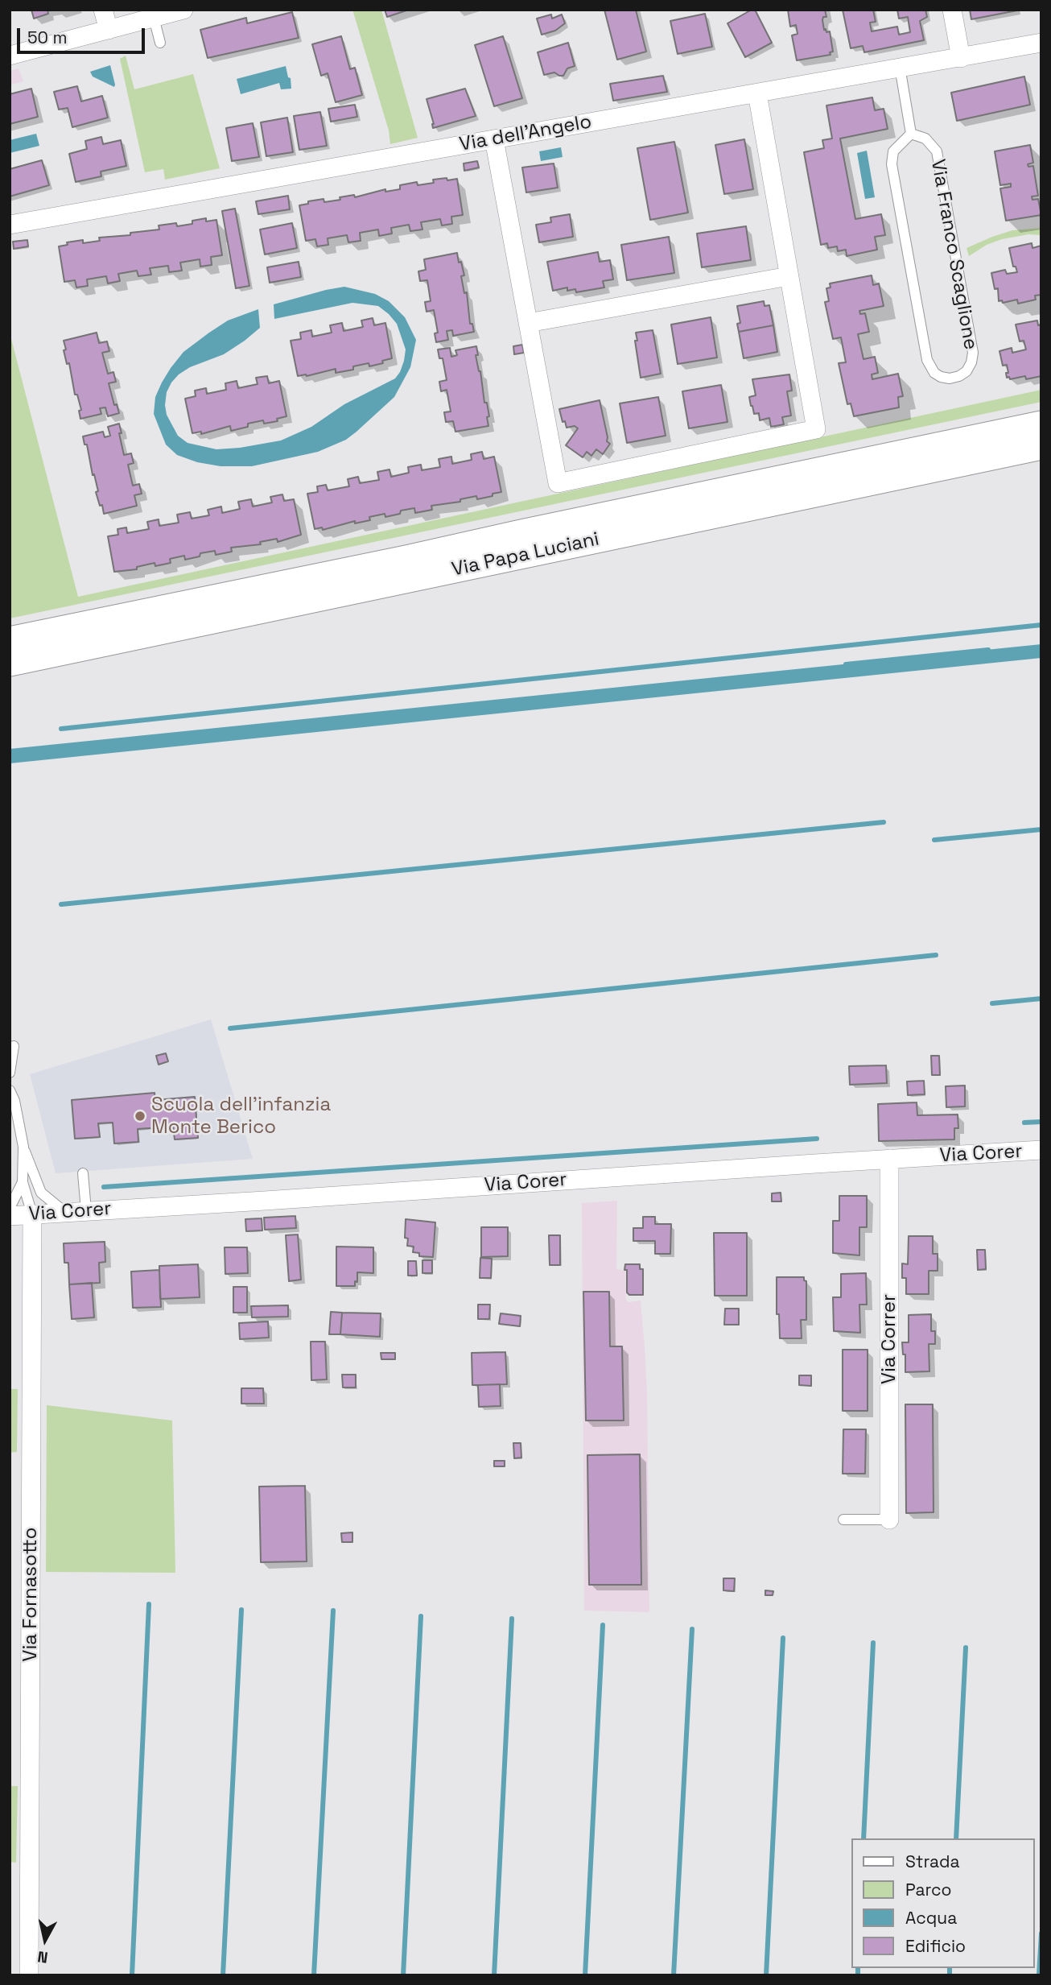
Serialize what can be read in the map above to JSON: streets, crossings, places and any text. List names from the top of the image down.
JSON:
{
  "streets": {
    "main road": ["Via Papa Luciani"],
    "street": [
      "Via dell'Angelo",
      "Via Corer",
      "Via Correr",
      "Via Fornasotto"
    ],
    "lane": ["Via Franco Scaglione"]
  },
  "crossings": [
    ["Via Corer", "Via Correr"],
    ["Via Corer", "Via Fornasotto"]
  ],
  "places": ["Scuola dell'infanzia Monte Berico"],
  "legend": [
    "Strada",
    "Parco",
    "Acqua",
    "Edificio"
  ],
  "scale_bar": "50 m",
  "north": "bottom"
}
